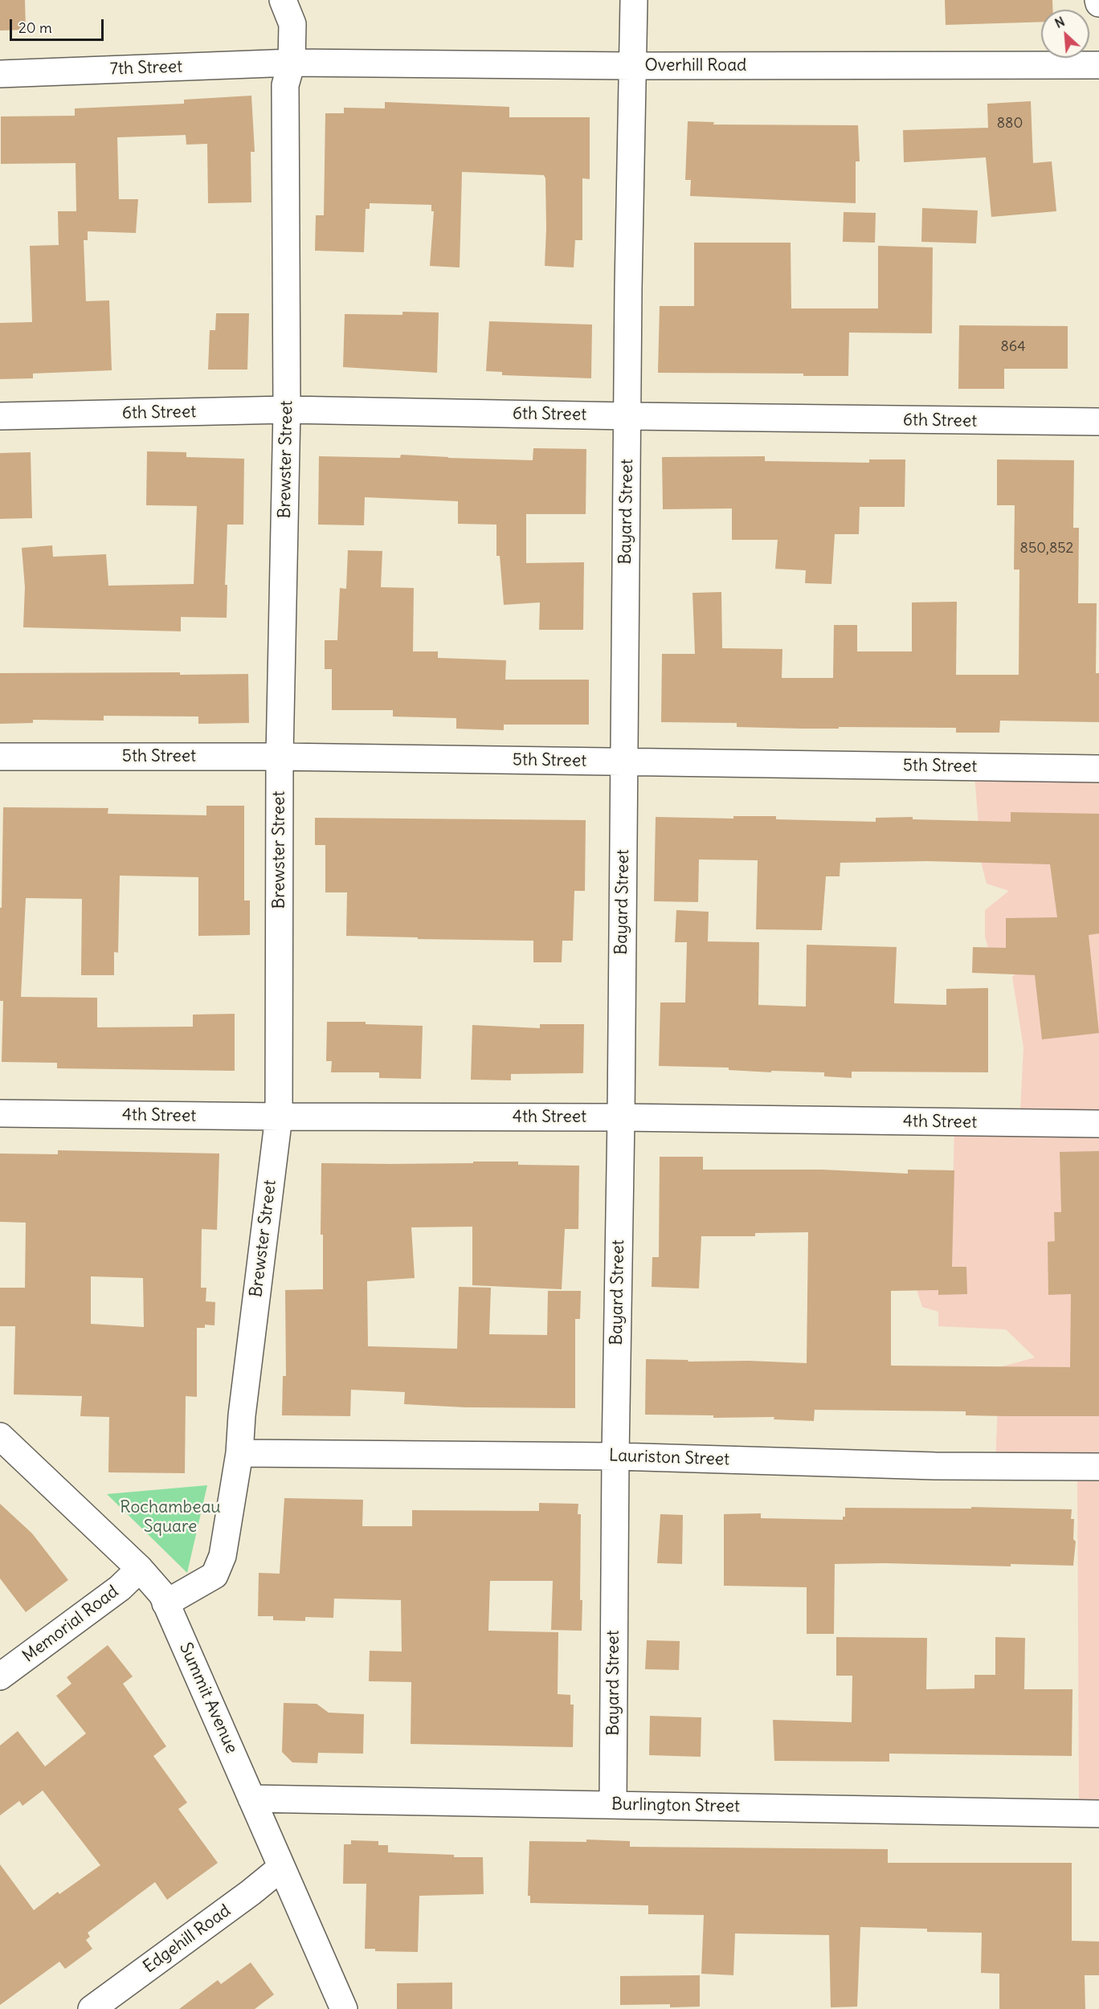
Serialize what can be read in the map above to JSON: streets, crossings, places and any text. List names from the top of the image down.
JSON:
{
  "streets": {
    "street": [
      "Overhill Road",
      "7th Street",
      "6th Street",
      "Brewster Street",
      "Bayard Street",
      "5th Street",
      "4th Street",
      "Lauriston Street",
      "Memorial Road",
      "Summit Avenue",
      "Burlington Street",
      "Edgehill Road"
    ]
  },
  "crossings": [
    ["Overhill Road", "7th Street"],
    ["Overhill Road", "Brewster Street"],
    ["Overhill Road", "Bayard Street"],
    ["7th Street", "Brewster Street"],
    ["6th Street", "Brewster Street"],
    ["6th Street", "Bayard Street"],
    ["Brewster Street", "5th Street"],
    ["Brewster Street", "4th Street"],
    ["Brewster Street", "Lauriston Street"],
    ["Brewster Street", "Summit Avenue"],
    ["Bayard Street", "5th Street"],
    ["Bayard Street", "4th Street"],
    ["Bayard Street", "Lauriston Street"],
    ["Bayard Street", "Burlington Street"],
    ["Memorial Road", "Summit Avenue"],
    ["Summit Avenue", "Burlington Street"],
    ["Summit Avenue", "Edgehill Road"]
  ],
  "parks": ["Rochambeau Square"],
  "house_numbers": ["880", "864", "850,852"],
  "scale_bar": "20 m",
  "north": "top left"
}
